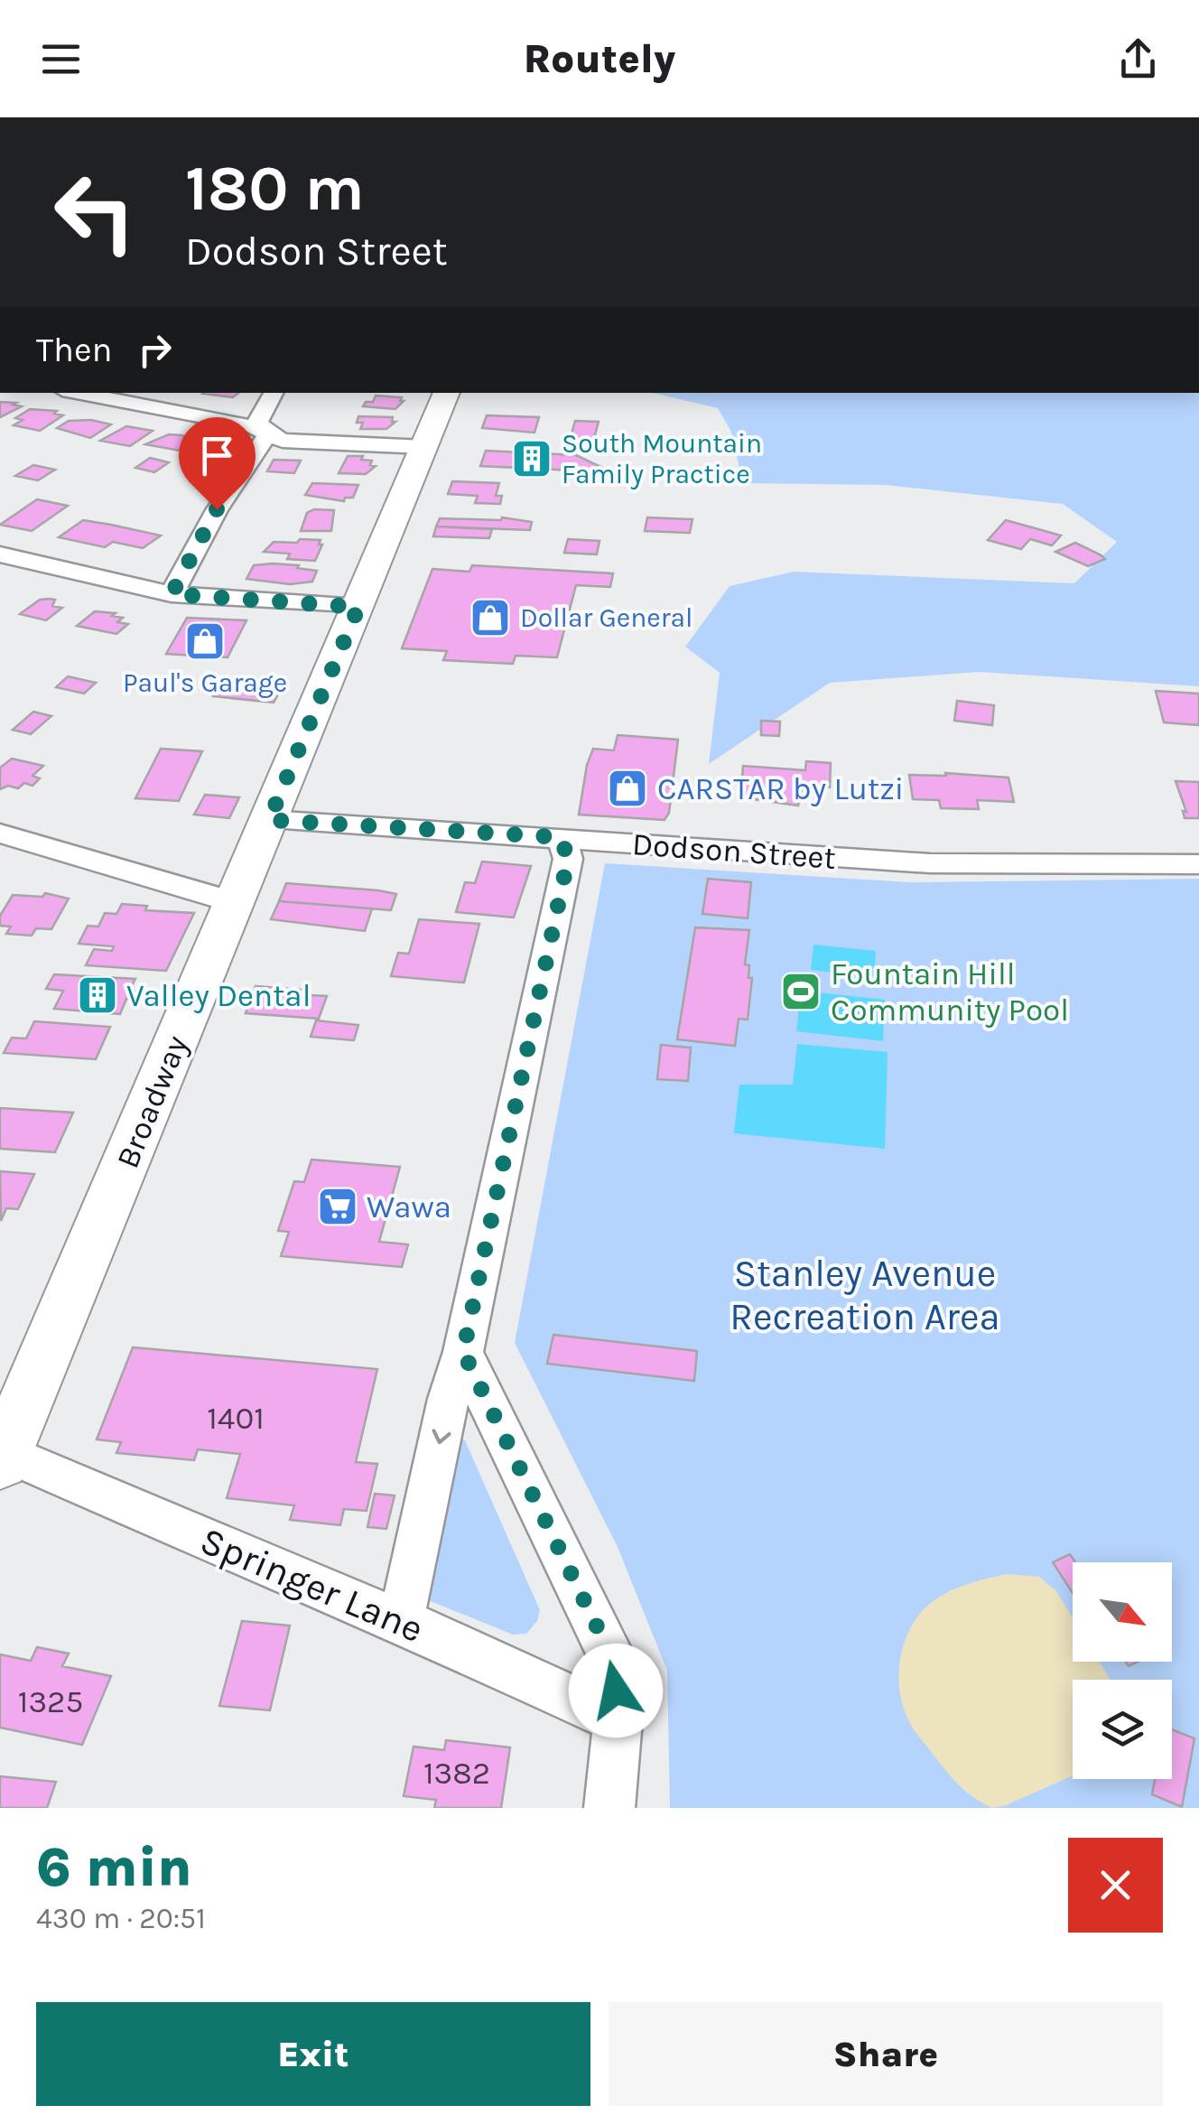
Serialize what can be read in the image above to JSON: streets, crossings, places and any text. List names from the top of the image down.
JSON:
{
  "streets": {
    "main road": ["Broadway"],
    "street": ["Dodson Street", "Springer Lane"]
  },
  "crossings": [
    ["Dodson Street", "Broadway"],
    ["Broadway", "Springer Lane"]
  ],
  "parks": ["Stanley Avenue Recreation Area"],
  "places": {
    "building": ["South Mountain Family Practice", "Valley Dental"],
    "shop": ["Dollar General", "Paul's Garage", "CARSTAR by Lutzi"],
    "sports": ["Fountain Hill Community Pool"],
    "supermarket": ["Wawa"]
  },
  "house_numbers": ["1401", "1325", "1382"],
  "north": "bottom right",
  "page": {
    "header": "Routely",
    "turn": ["180 m", "Dodson Street"],
    "then": "Then",
    "heading": ["6 min", "430 m · 20:51"],
    "buttons": ["Exit", "Share"]
  }
}
